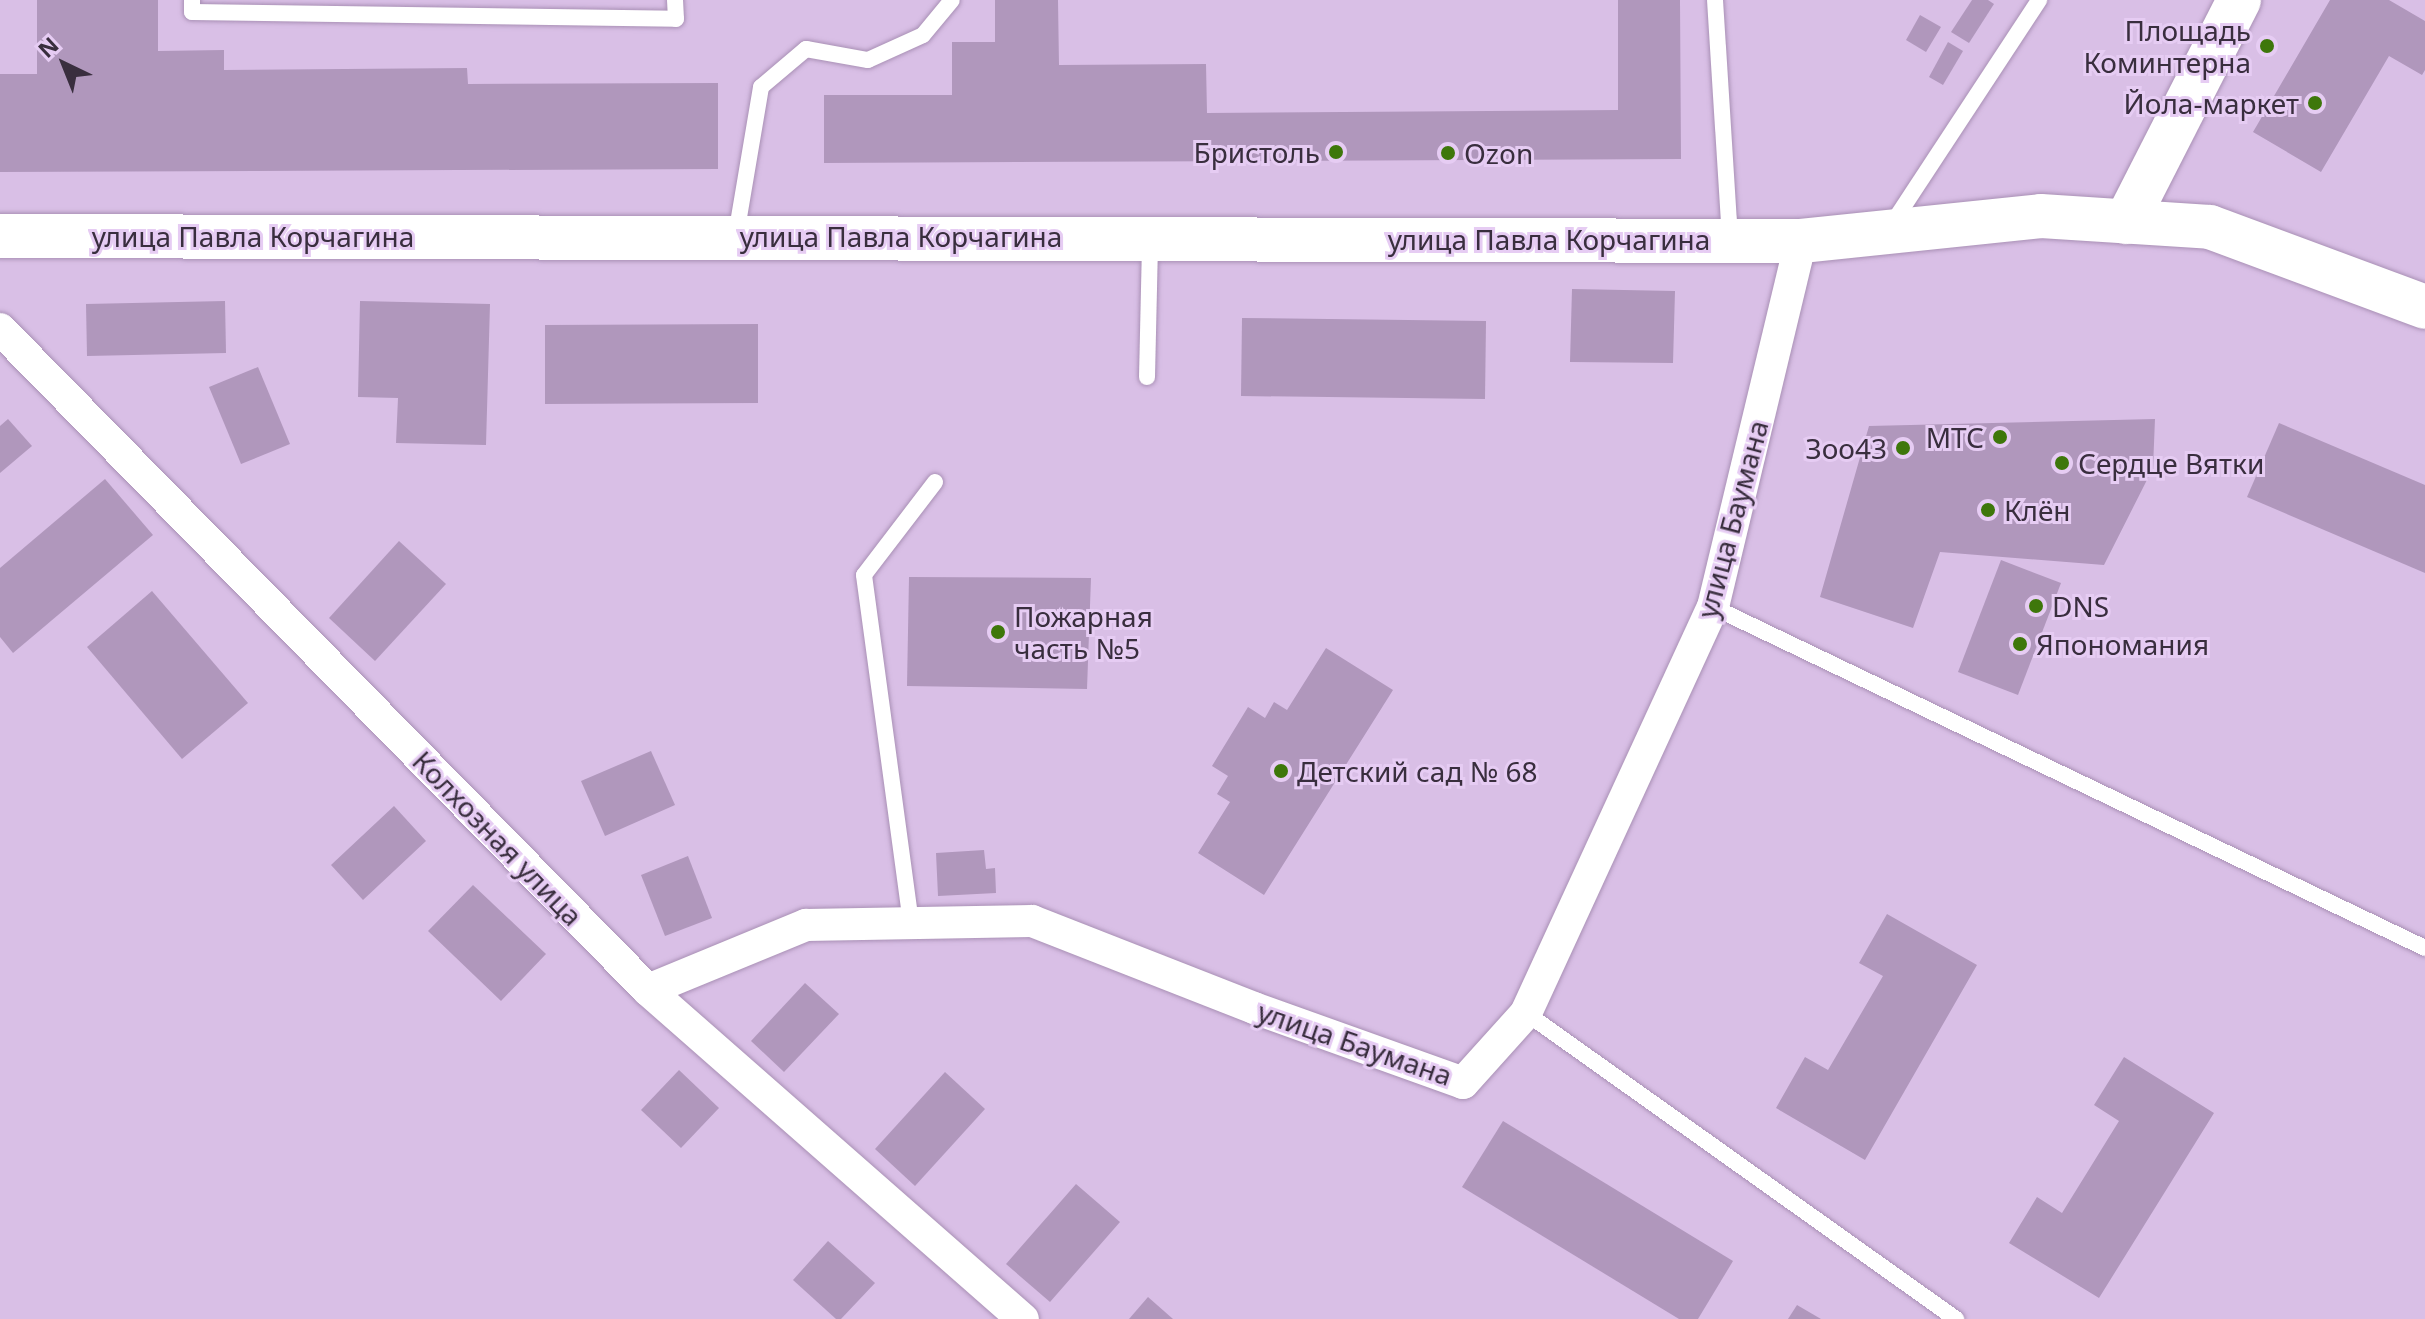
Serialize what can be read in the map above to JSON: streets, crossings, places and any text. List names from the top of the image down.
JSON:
{
  "streets": {
    "main road": ["улица Павла Корчагина"],
    "street": ["улица Баумана", "Колхозная улица"]
  },
  "crossings": [
    ["улица Павла Корчагина", "улица Баумана"],
    ["улица Баумана", "Колхозная улица"]
  ],
  "places": [
    "Площадь Коминтерна",
    "Йола-маркет",
    "Бристоль",
    "Ozon",
    "МТС",
    "Зоо43",
    "Сердце Вятки",
    "Клён",
    "DNS",
    "Пожарная часть №5",
    "Япономания",
    "Детский сад № 68"
  ],
  "north": "top left"
}
